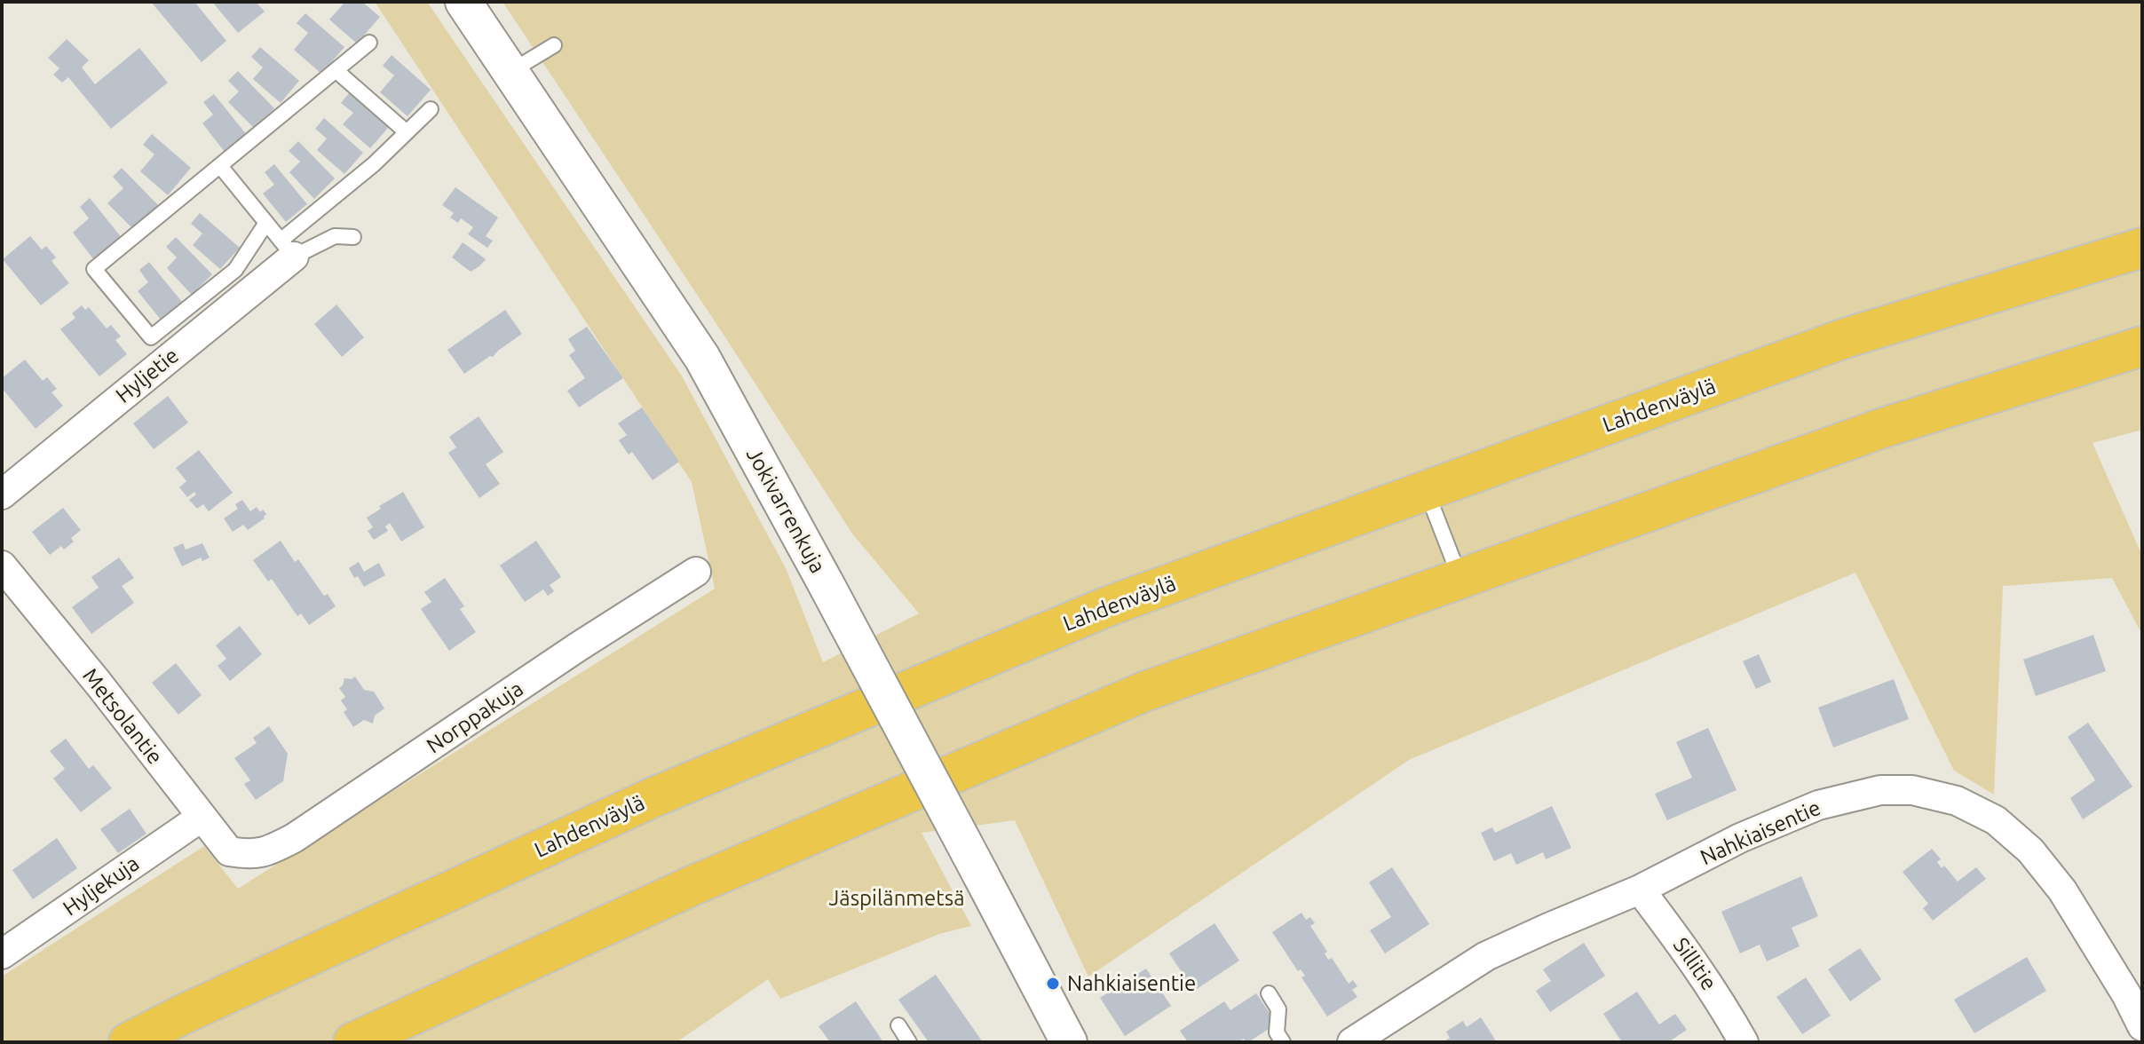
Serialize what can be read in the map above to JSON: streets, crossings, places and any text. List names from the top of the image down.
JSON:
{
  "streets": {
    "highway": ["Lahdenväylä"],
    "street": [
      "Hyljetie",
      "Jokivarrenkuja",
      "Metsolantie",
      "Norppakuja",
      "Nahkiaisentie",
      "Hyljekuja",
      "Sillitie"
    ]
  },
  "crossings": [
    ["Metsolantie", "Norppakuja"],
    ["Metsolantie", "Hyljekuja"],
    ["Nahkiaisentie", "Sillitie"]
  ],
  "parks": ["Jäspilänmetsä"],
  "places": ["Nahkiaisentie"]
}
